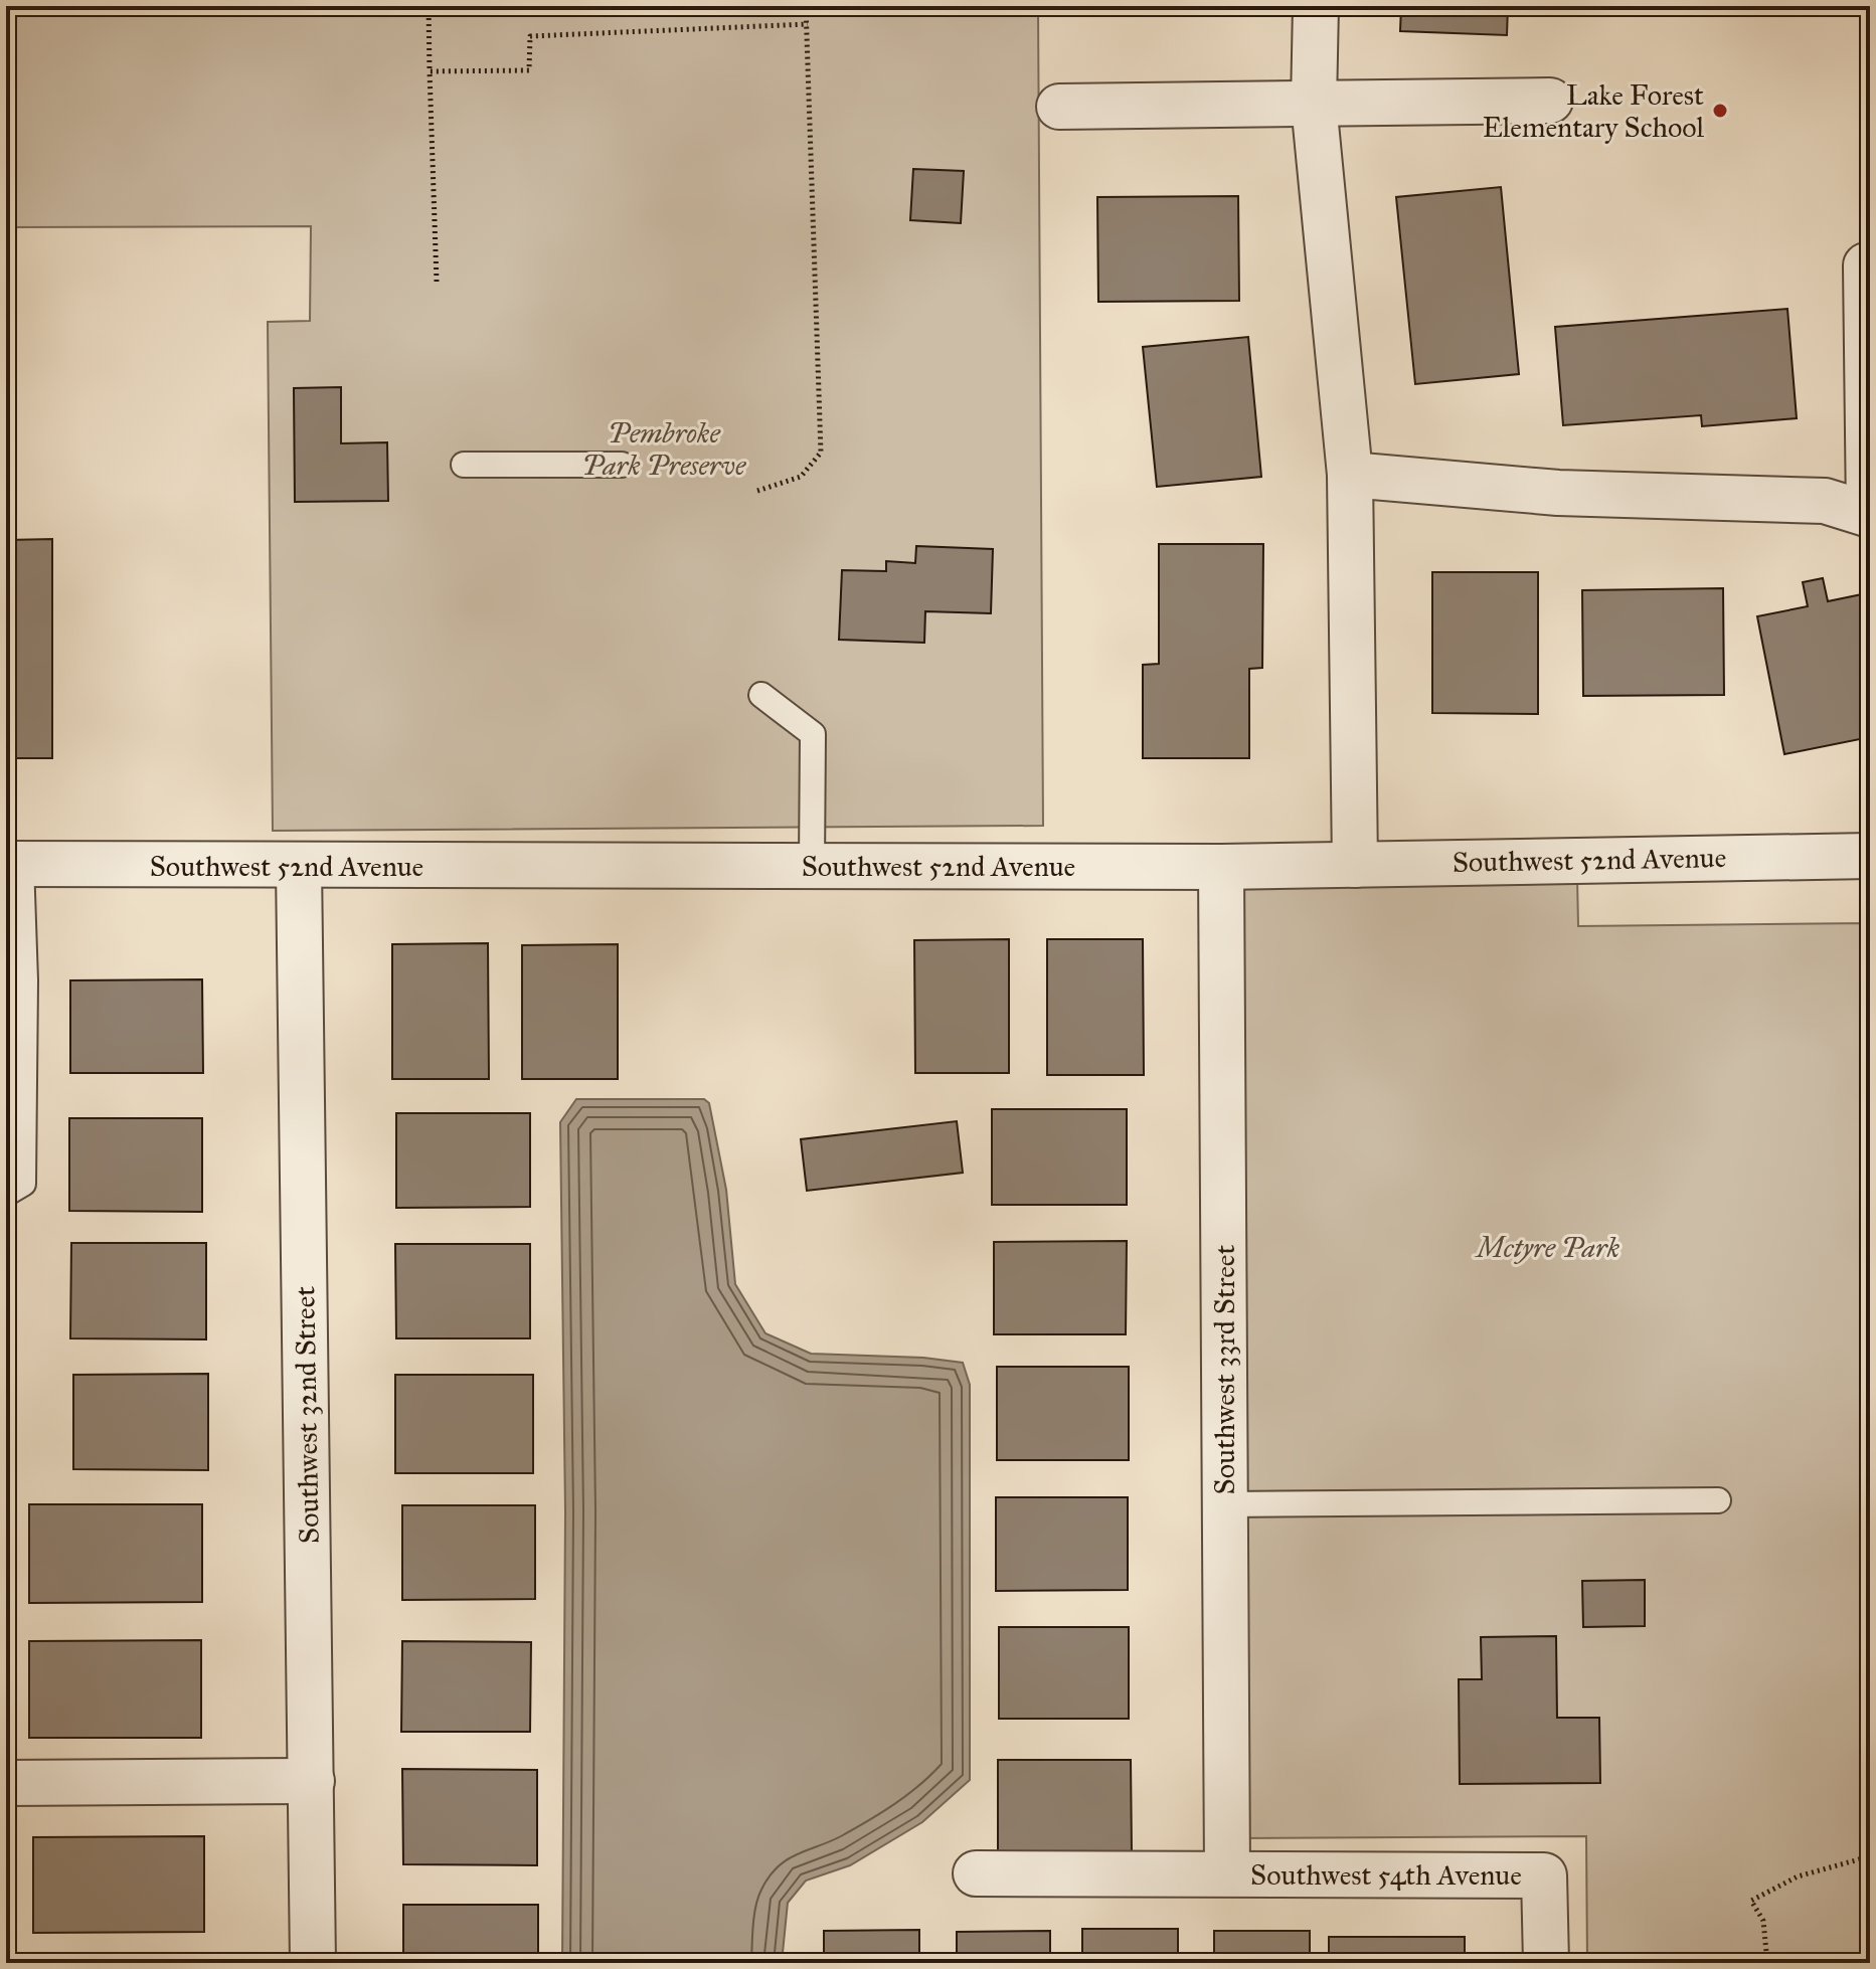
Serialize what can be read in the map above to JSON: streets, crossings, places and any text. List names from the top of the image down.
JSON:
{
  "streets": {
    "street": [
      "Southwest 52nd Avenue",
      "Southwest 33rd Street",
      "Southwest 32nd Street",
      "Southwest 54th Avenue"
    ]
  },
  "crossings": [
    ["Southwest 52nd Avenue", "Southwest 33rd Street"],
    ["Southwest 52nd Avenue", "Southwest 32nd Street"],
    ["Southwest 33rd Street", "Southwest 54th Avenue"]
  ],
  "parks": ["Pembroke Park Preserve", "Mctyre Park"],
  "places": ["Lake Forest Elementary School"]
}
